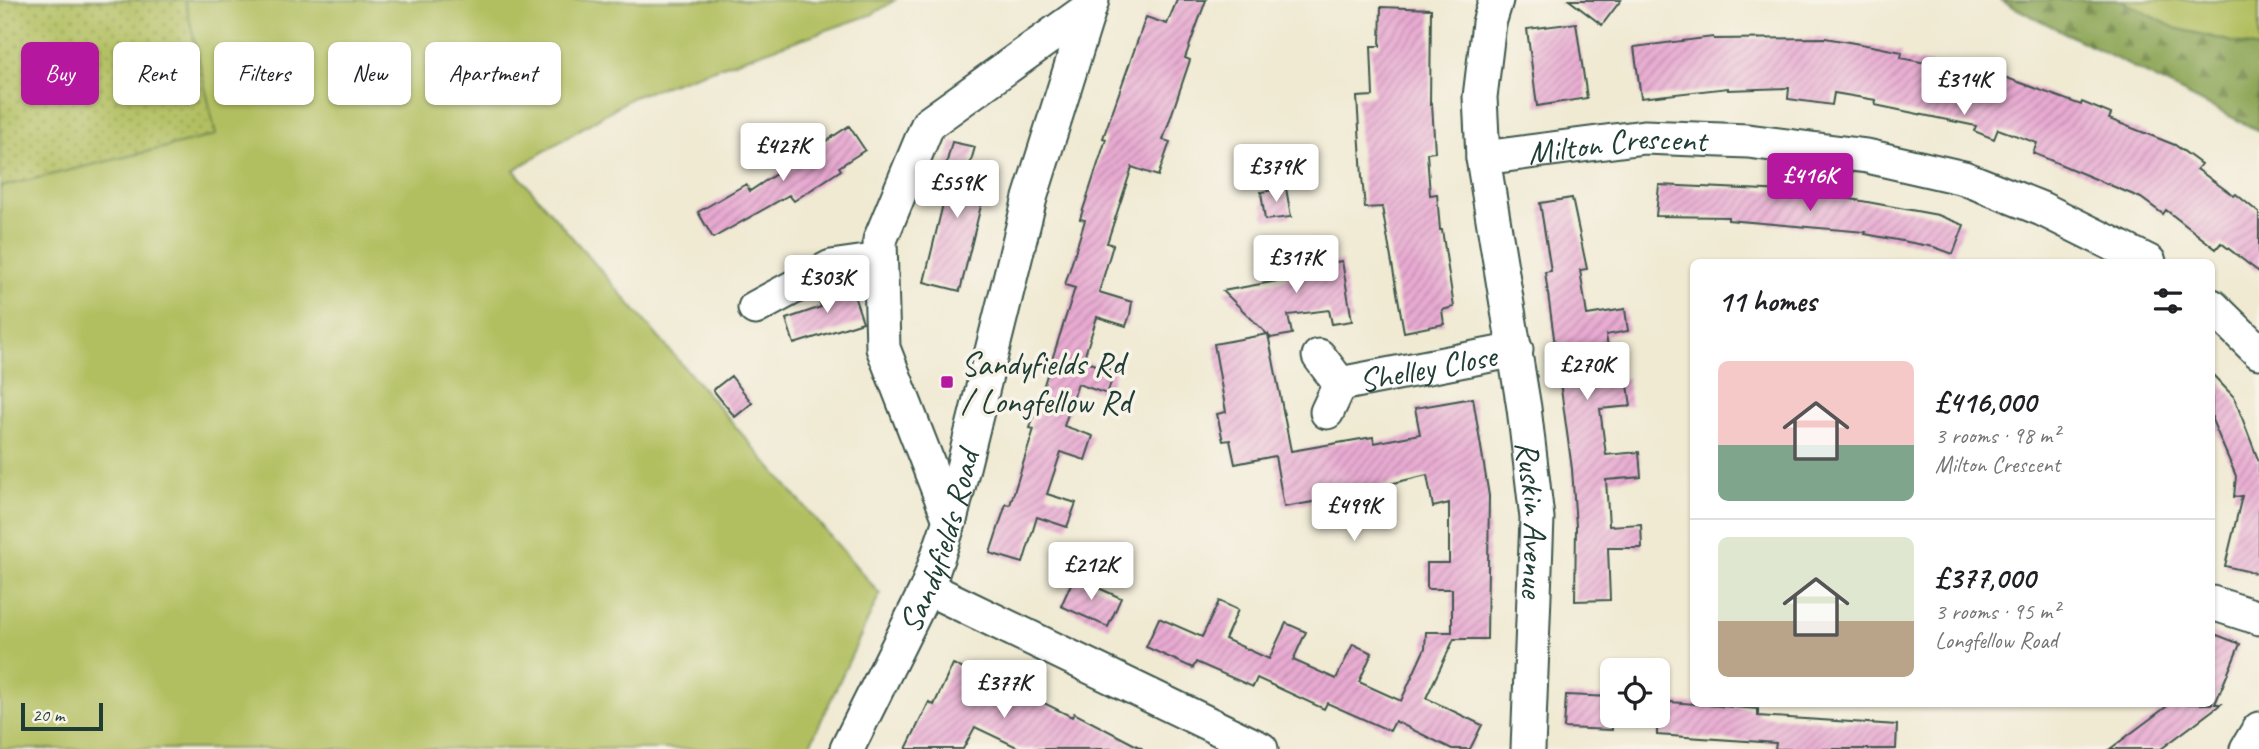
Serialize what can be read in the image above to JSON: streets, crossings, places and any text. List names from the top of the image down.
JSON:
{
  "streets": {
    "street": [
      "Milton Crescent",
      "Shelley Close",
      "Ruskin Avenue",
      "Sandyfields Road"
    ]
  },
  "crossings": [
    ["Milton Crescent", "Ruskin Avenue"],
    ["Shelley Close", "Ruskin Avenue"]
  ],
  "places": {
    "transit": ["Sandyfields Rd / Longfellow Rd"]
  },
  "scale_bar": "20 m",
  "page": {
    "chip": [
      "Buy",
      "Rent",
      "Filters",
      "New",
      "Apartment"
    ],
    "price": [
      "£314K",
      "£427K",
      "£379K",
      "£416K",
      "£559K",
      "£317K",
      "£303K",
      "£270K",
      "£499K",
      "£212K",
      "£377K"
    ],
    "heading": "11 homes",
    "list": [
      {
        "name": "£416,000",
        "note": "3 rooms · 98 m² · Milton Crescent"
      },
      {
        "name": "£377,000",
        "note": "3 rooms · 95 m² · Longfellow Road"
      }
    ],
    "scale": "20 m"
  }
}
